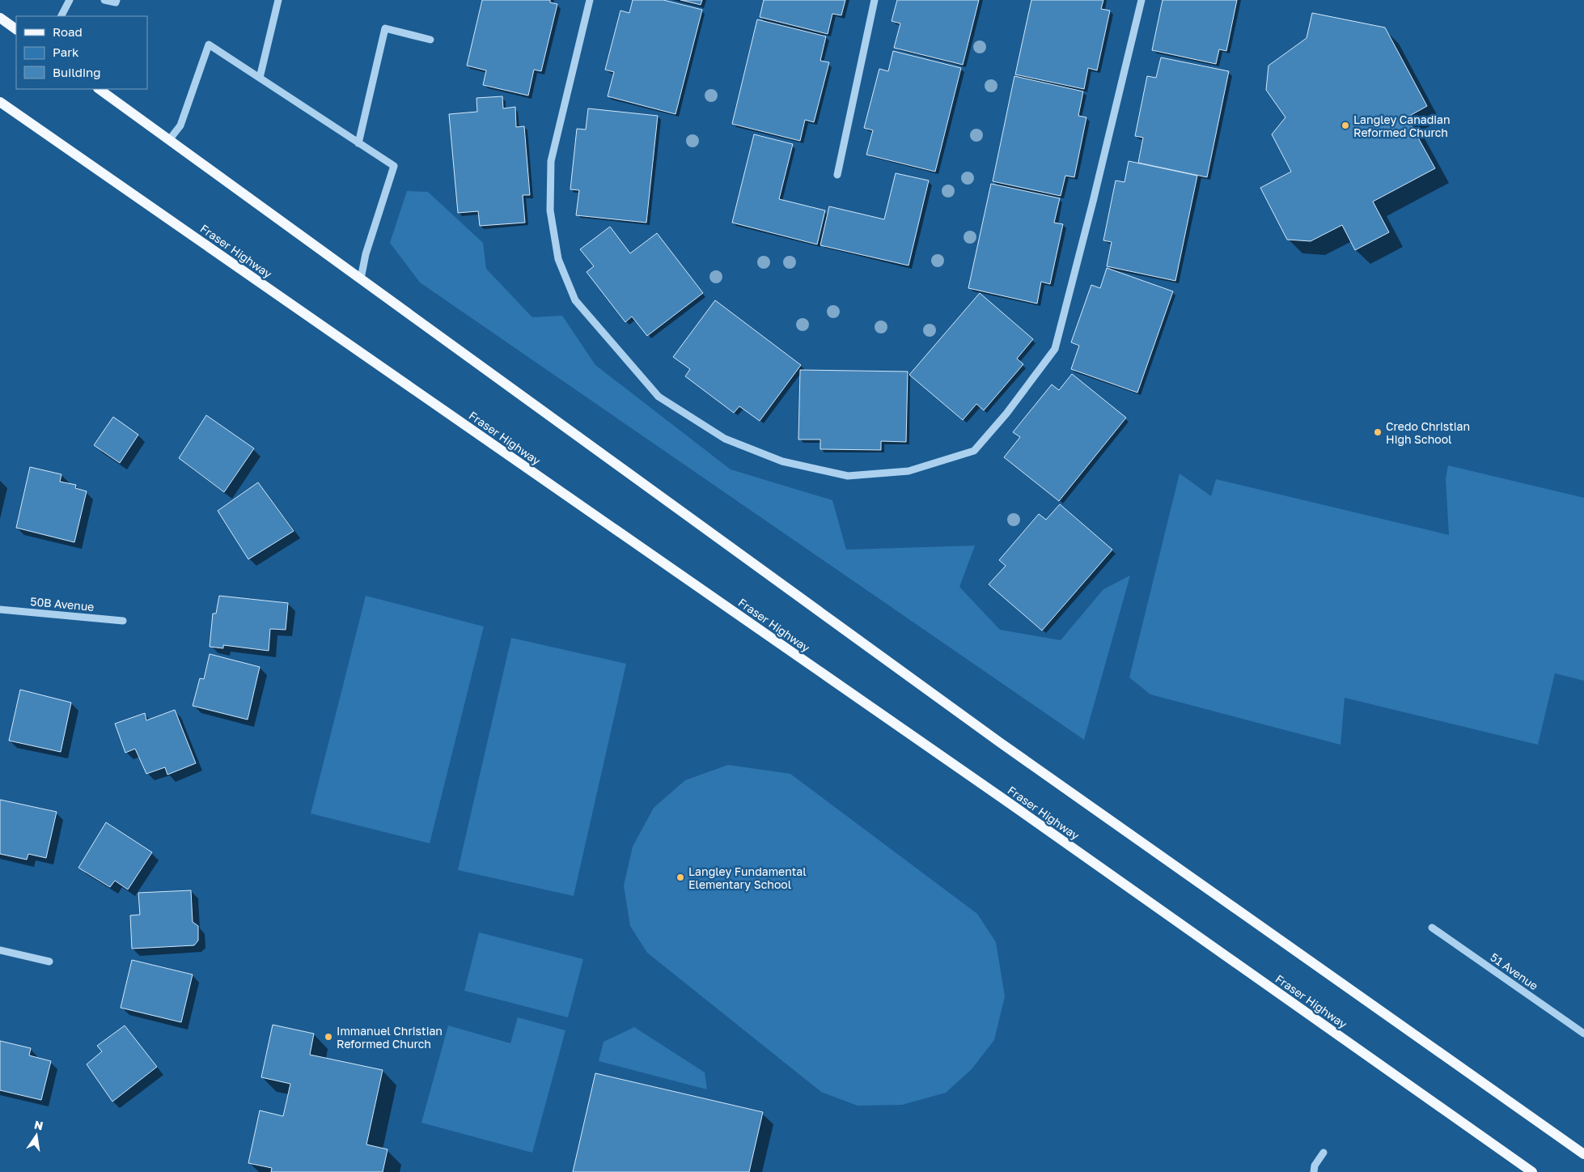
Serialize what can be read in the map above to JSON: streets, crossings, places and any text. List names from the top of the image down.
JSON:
{
  "streets": {
    "main road": ["Fraser Highway"],
    "street": ["50B Avenue", "51 Avenue"]
  },
  "places": [
    "Langley Canadian Reformed Church",
    "Credo Christian High School",
    "Langley Fundamental Elementary School",
    "Immanuel Christian Reformed Church"
  ],
  "legend": ["Road", "Park", "Building"],
  "north": "top"
}
